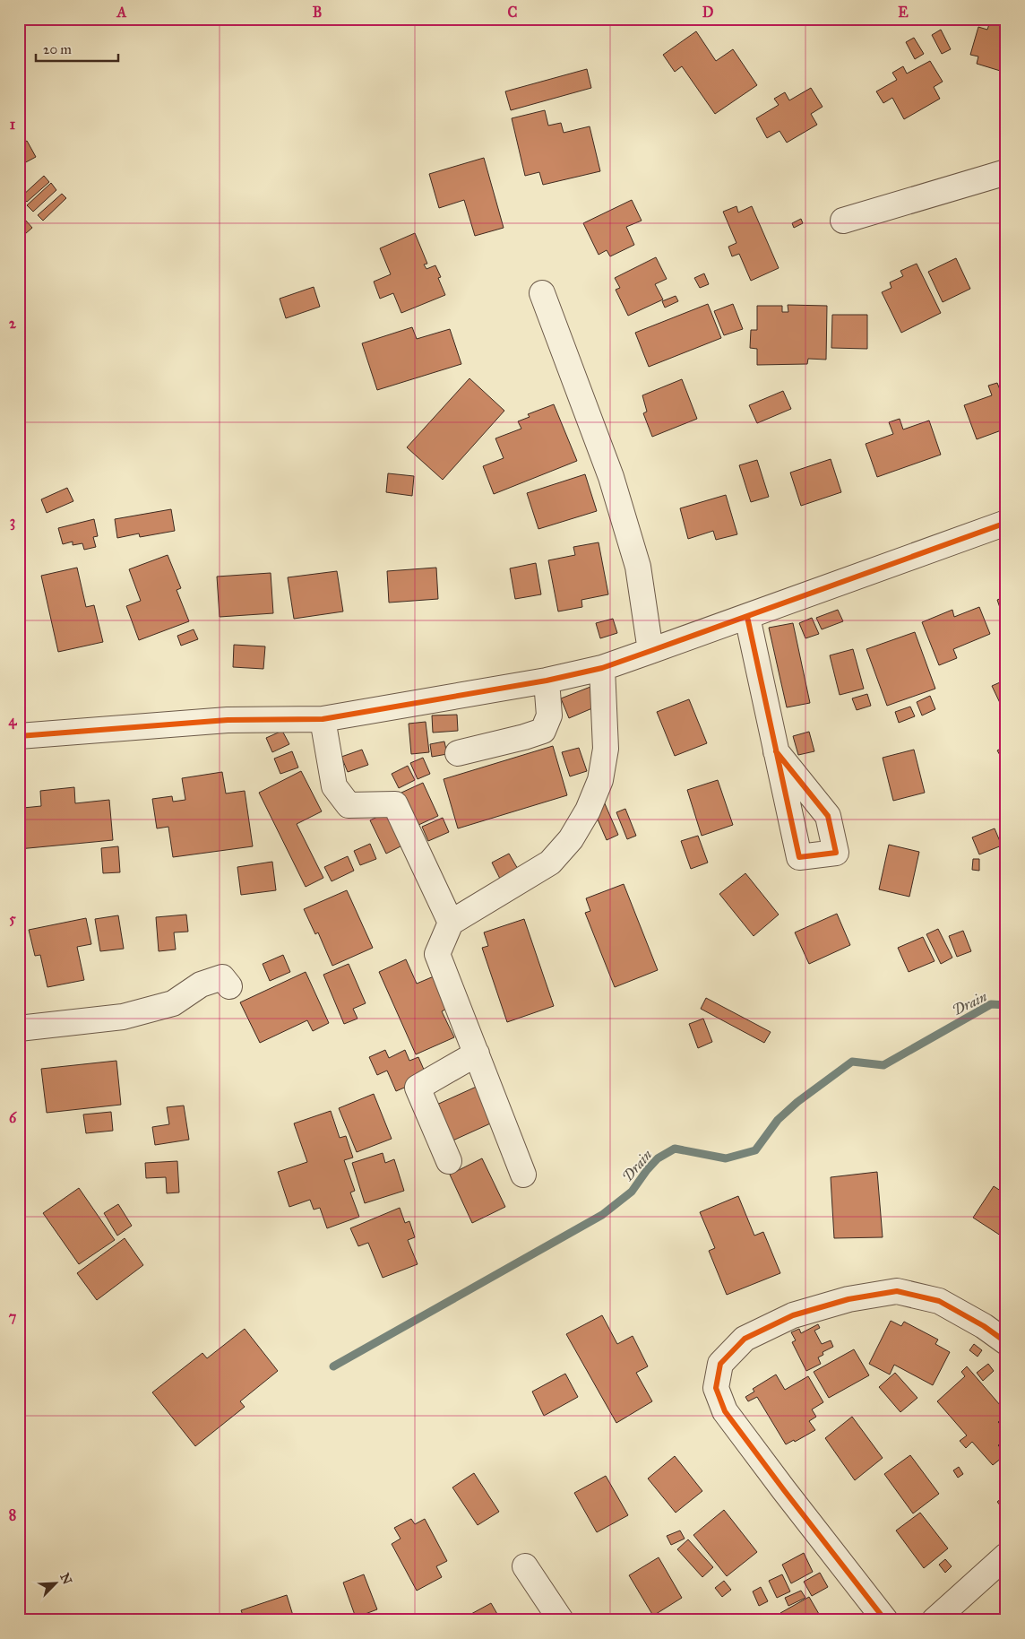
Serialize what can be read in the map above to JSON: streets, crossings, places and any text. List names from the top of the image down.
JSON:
{
  "water": ["Drain"],
  "scale_bar": "20 m",
  "north": "top right",
  "grid": {
    "columns": [
      "A",
      "B",
      "C",
      "D",
      "E"
    ],
    "rows": [
      "1",
      "2",
      "3",
      "4",
      "5",
      "6",
      "7",
      "8"
    ]
  }
}
